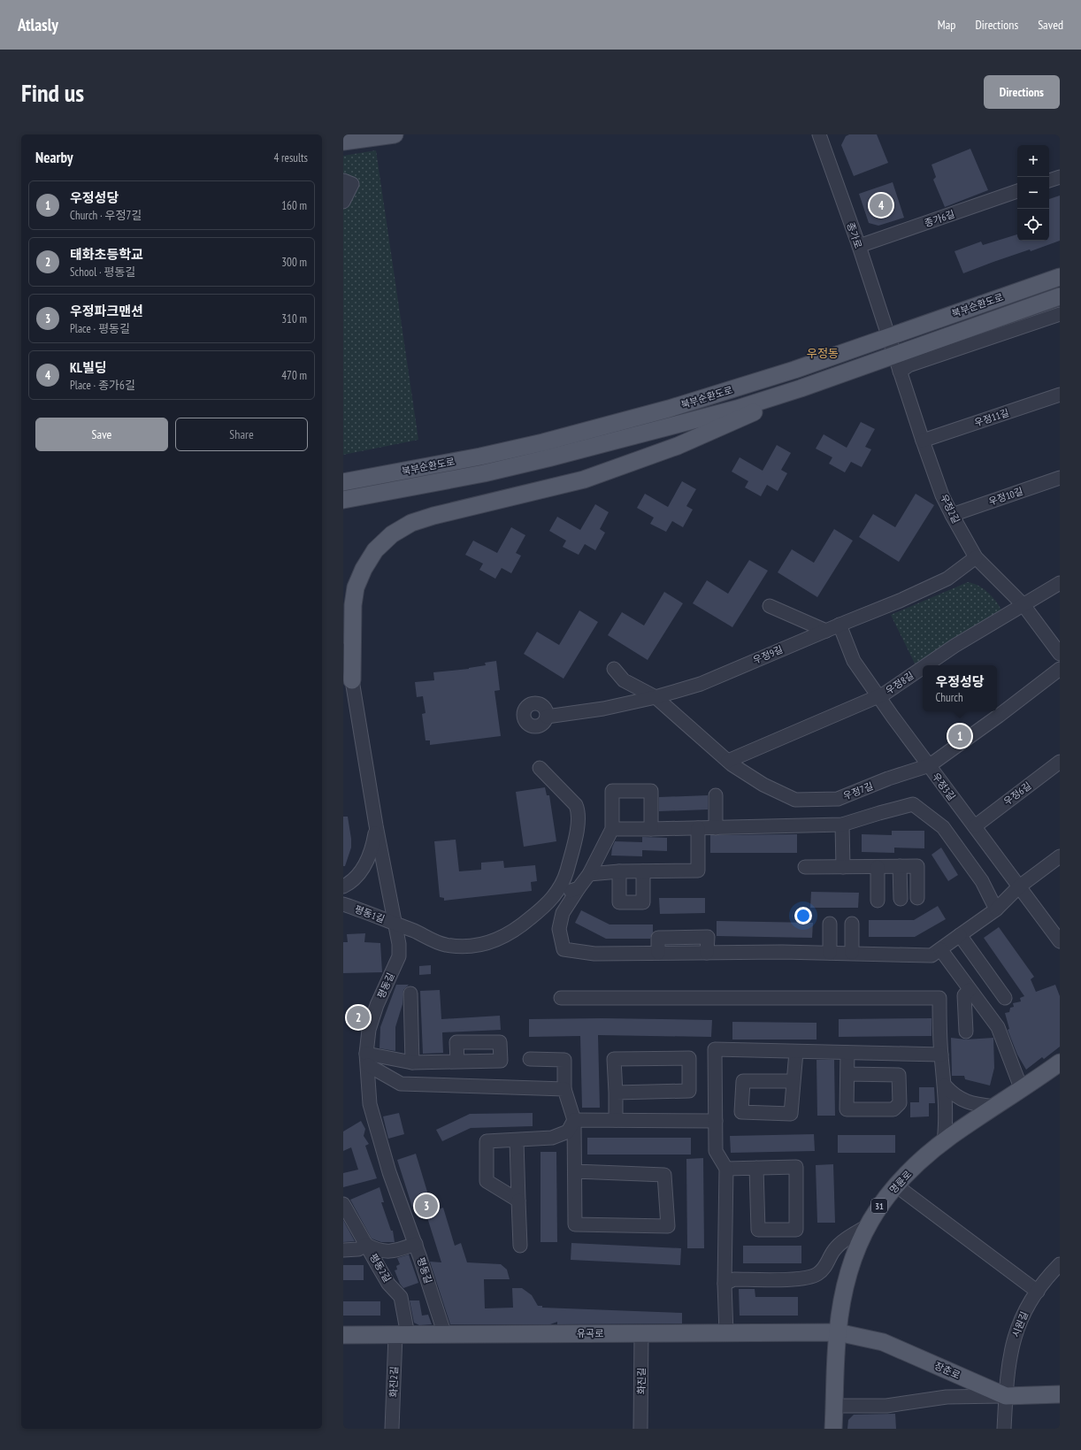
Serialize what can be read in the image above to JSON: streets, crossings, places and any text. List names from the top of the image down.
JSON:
{
  "streets": {
    "main road": [
      "북부순환도로",
      "명륜로",
      "31",
      "유곡로",
      "장춘로"
    ],
    "street": [
      "종가6길",
      "종가로",
      "우정11길",
      "우정10길",
      "우정2길",
      "우정9길",
      "우정8길",
      "우정3길",
      "우정7길",
      "우정6길",
      "평동1길",
      "평동길",
      "평동2길",
      "시원길",
      "화진길",
      "화진2길"
    ]
  },
  "crossings": [
    ["종가6길", "종가로"],
    ["종가로", "북부순환도로"],
    ["종가로", "우정2길"],
    ["북부순환도로", "우정2길"],
    ["우정11길", "우정2길"],
    ["우정10길", "우정2길"],
    ["우정2길", "우정9길"],
    ["우정2길", "우정8길"],
    ["우정9길", "우정3길"],
    ["우정9길", "우정7길"],
    ["우정8길", "우정3길"],
    ["우정8길", "우정7길"],
    ["우정3길", "우정7길"],
    ["우정3길", "우정6길"],
    ["평동1길", "평동길"],
    ["평동길", "유곡로"],
    ["명륜로", "유곡로"],
    ["명륜로", "장춘로"],
    ["평동2길", "유곡로"],
    ["평동2길", "화진2길"],
    ["시원길", "장춘로"],
    ["유곡로", "장춘로"],
    ["유곡로", "화진길"],
    ["유곡로", "화진2길"]
  ],
  "districts": ["우정동"],
  "page": {
    "header": "Atlasly",
    "nav": ["Map", "Directions", "Saved"],
    "buttons": [
      "Directions",
      ["Save", "Share"]
    ],
    "title": "Find us",
    "heading": ["Nearby", "4 results"],
    "map_buttons": ["+", "−"],
    "list": [
      {
        "mark": "1",
        "name": "우정성당",
        "note": "Church · 우정7길",
        "value": "160 m"
      },
      {
        "mark": "2",
        "name": "태화초등학교",
        "note": "School · 평동길",
        "value": "300 m"
      },
      {
        "mark": "3",
        "name": "우정파크맨션",
        "note": "Place · 평동길",
        "value": "310 m"
      },
      {
        "mark": "4",
        "name": "KL빌딩",
        "note": "Place · 종가6길",
        "value": "470 m"
      }
    ],
    "pins": [
      "4",
      "1",
      "2",
      "3"
    ],
    "popup": ["우정성당", "Church"]
  }
}
